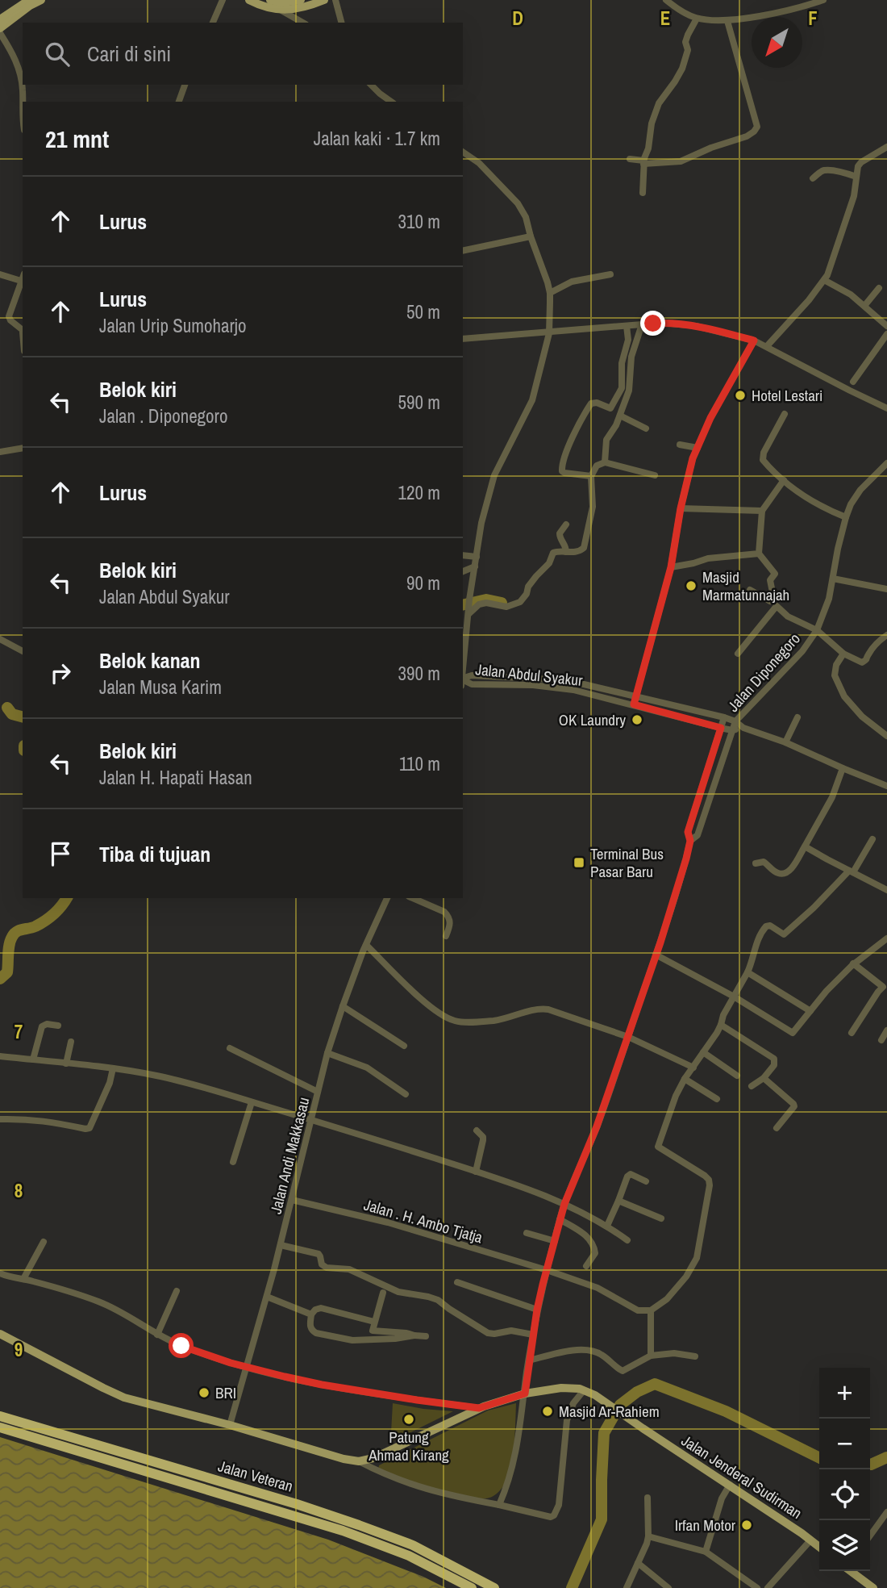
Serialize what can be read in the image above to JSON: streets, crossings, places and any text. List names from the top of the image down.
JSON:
{
  "streets": {
    "highway": ["Jalan Veteran"],
    "main road": ["Jalan Jenderal Sudirman"],
    "street": [
      "Jalan Diponegoro",
      "Jalan Abdul Syakur",
      "Jalan Andi Makkasau",
      "Jalan . H. Ambo Tjatja"
    ]
  },
  "crossings": [
    ["Jalan Diponegoro", "Jalan Abdul Syakur"],
    ["Jalan Andi Makkasau", "Jalan . H. Ambo Tjatja"]
  ],
  "places": {
    "other": [
      "Hotel Lestari",
      "Masjid Marmatunnajah",
      "OK Laundry",
      "BRI",
      "Masjid Ar-Rahiem",
      "Patung Ahmad Kirang",
      "Irfan Motor"
    ],
    "transit": ["Terminal Bus Pasar Baru"]
  },
  "north": "bottom left",
  "page": {
    "search": "Cari di sini",
    "heading": ["21 mnt", "Jalan kaki · 1.7 km"],
    "list": [
      ["Lurus", "310 m"],
      ["Lurus", "Jalan Urip Sumoharjo", "50 m"],
      ["Belok kiri", "Jalan . Diponegoro", "590 m"],
      ["Lurus", "120 m"],
      ["Belok kiri", "Jalan Abdul Syakur", "90 m"],
      ["Belok kanan", "Jalan Musa Karim", "390 m"],
      ["Belok kiri", "Jalan H. Hapati Hasan", "110 m"],
      "Tiba di tujuan"
    ],
    "map_buttons": ["+", "−"]
  },
  "grid": {
    "columns": ["D", "E", "F"],
    "rows": ["7", "8", "9"]
  }
}
